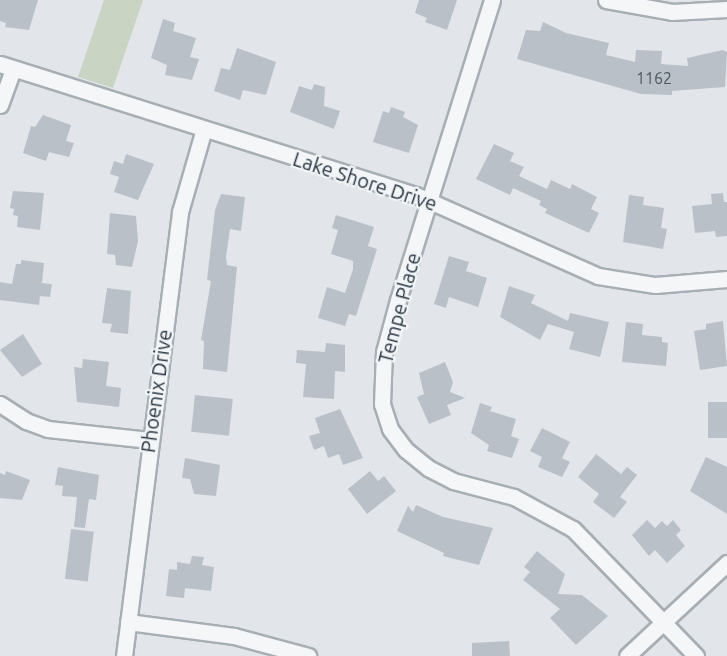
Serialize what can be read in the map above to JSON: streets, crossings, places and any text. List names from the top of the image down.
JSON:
{
  "streets": {
    "street": ["Lake Shore Drive", "Tempe Place", "Phoenix Drive"]
  },
  "crossings": [
    ["Lake Shore Drive", "Tempe Place"],
    ["Lake Shore Drive", "Phoenix Drive"]
  ],
  "house_numbers": ["1162"]
}
